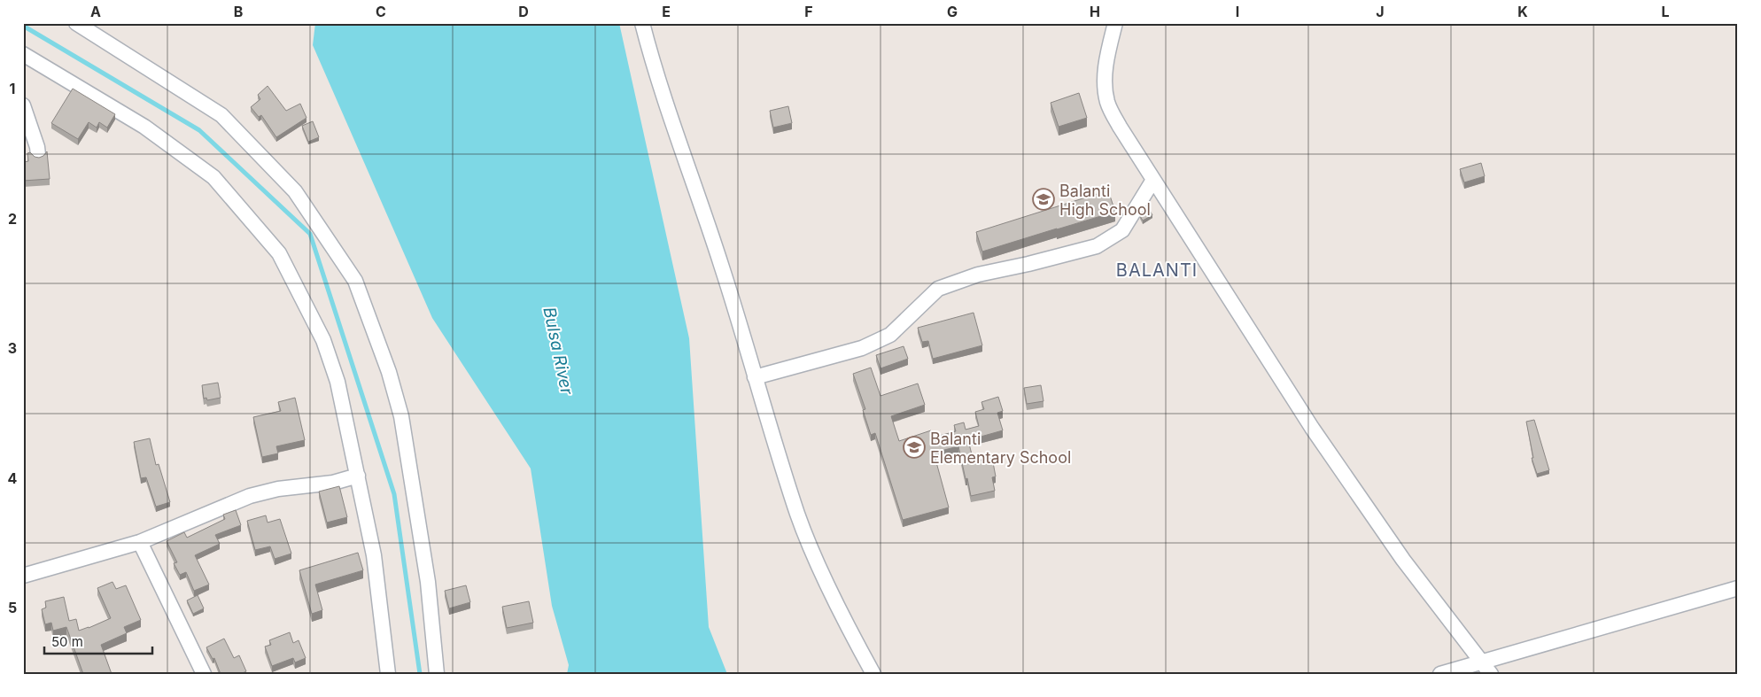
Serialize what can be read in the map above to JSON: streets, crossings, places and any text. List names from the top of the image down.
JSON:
{
  "districts": ["BALANTI"],
  "water": ["Bulsa River"],
  "places": {
    "school or university": ["Balanti High School", "Balanti Elementary School"]
  },
  "scale_bar": "50 m",
  "grid": {
    "columns": [
      "A",
      "B",
      "C",
      "D",
      "E",
      "F",
      "G",
      "H",
      "I",
      "J",
      "K",
      "L"
    ],
    "rows": [
      "1",
      "2",
      "3",
      "4",
      "5"
    ]
  }
}
